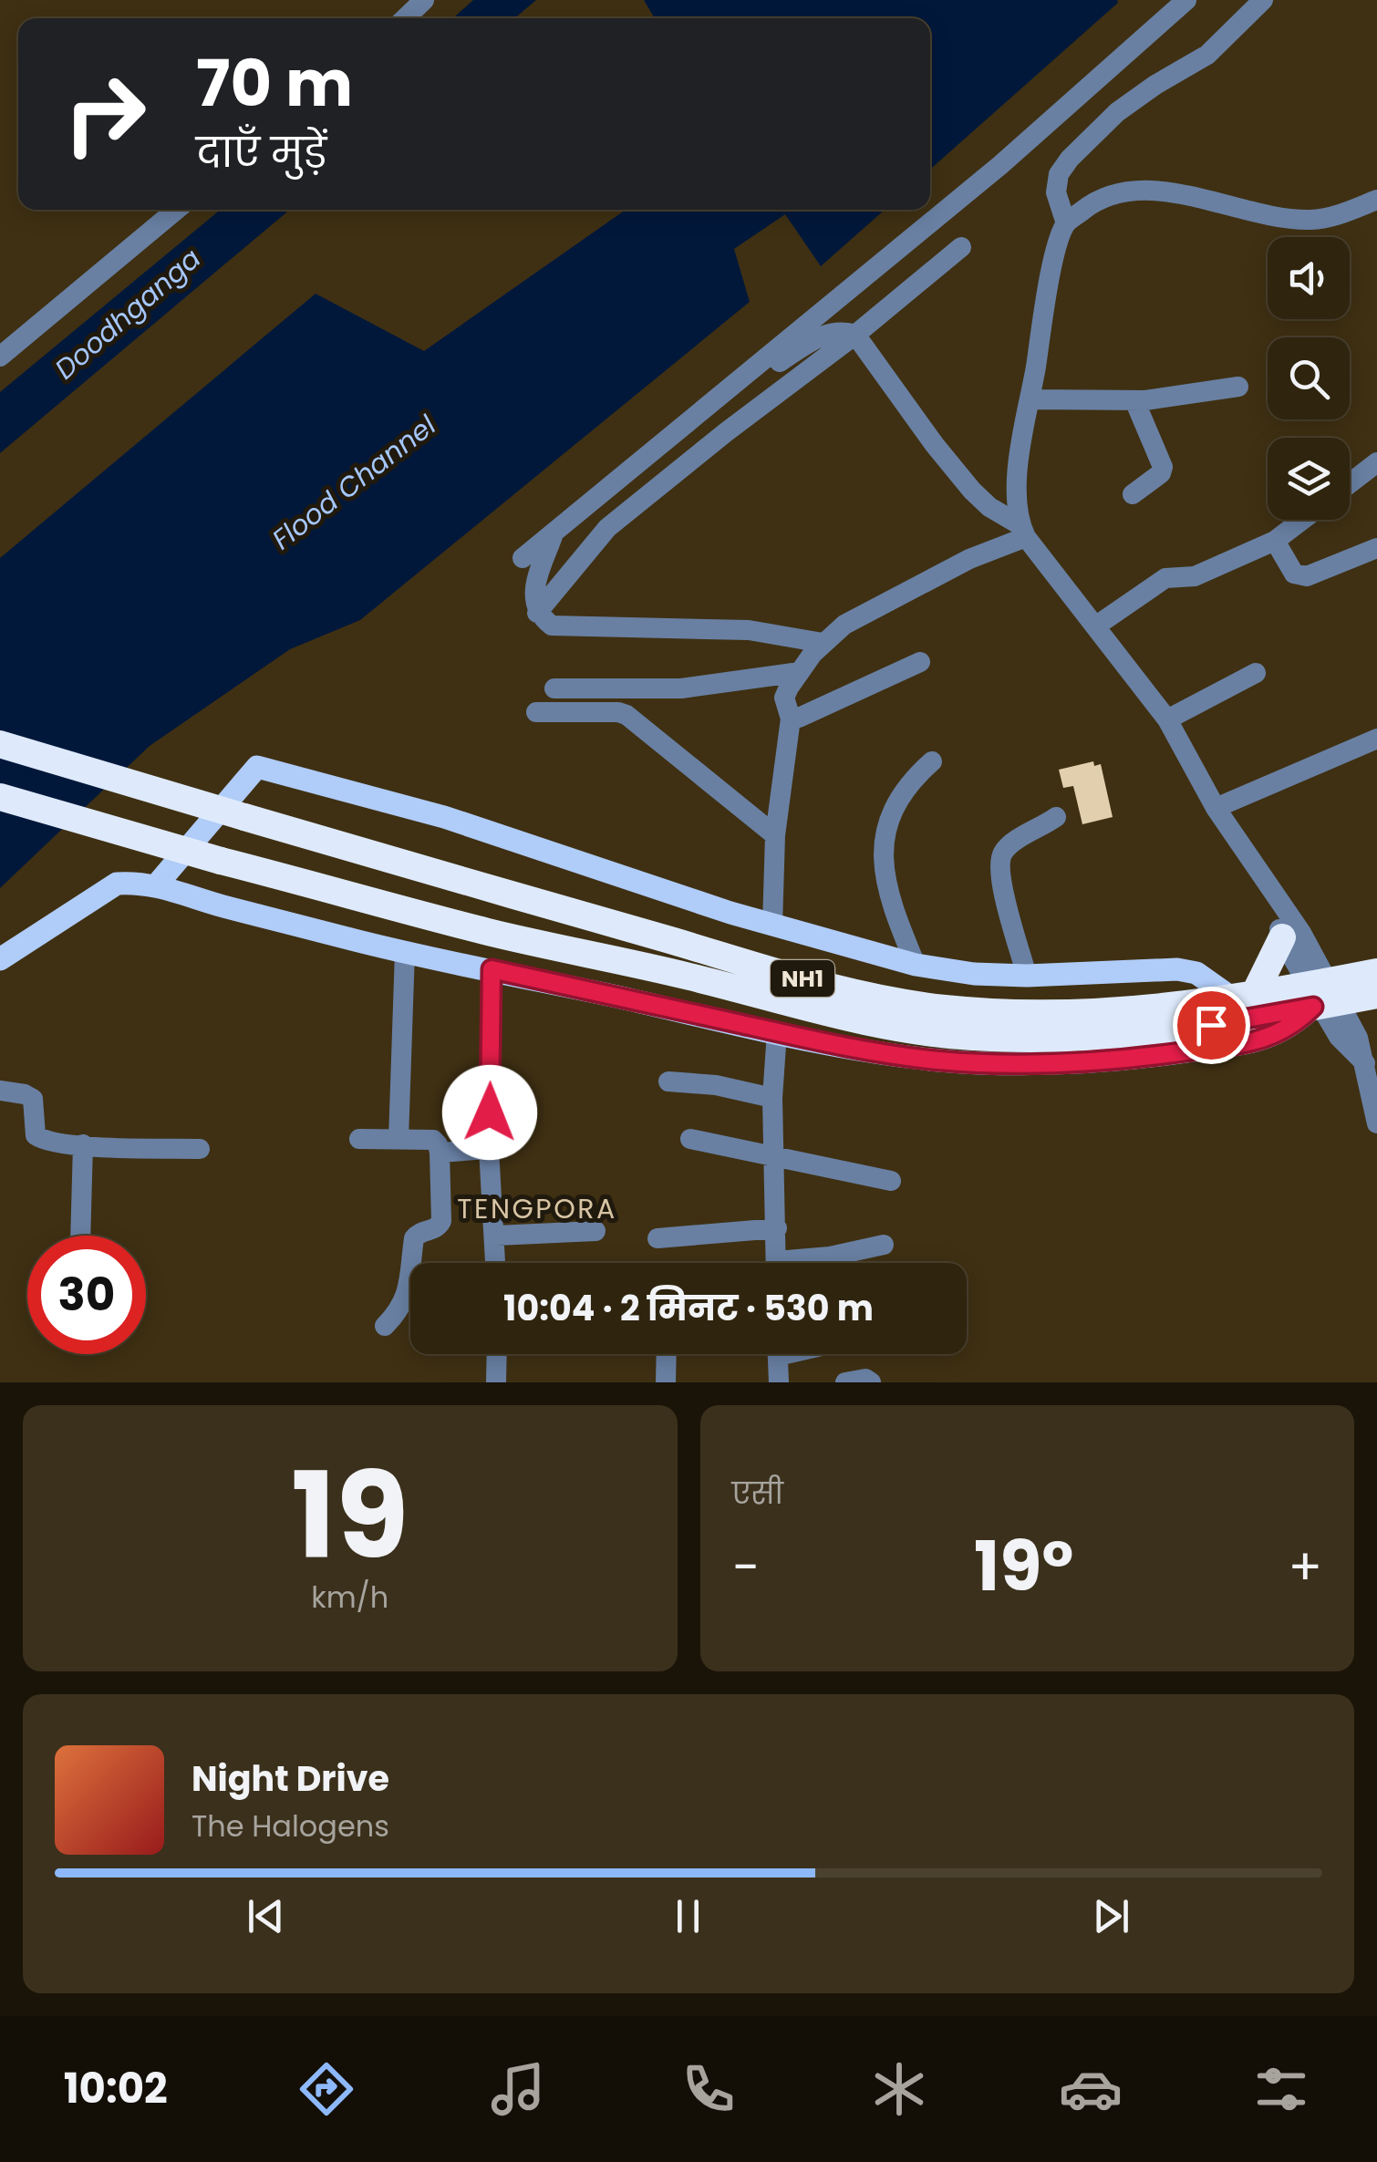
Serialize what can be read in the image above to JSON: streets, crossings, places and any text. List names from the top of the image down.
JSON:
{
  "streets": {
    "highway": ["NH1"]
  },
  "districts": ["TENGPORA"],
  "water": ["Doodhganga", "Flood Channel"],
  "page": {
    "turn": ["70 m", "दाएँ मुड़ें"],
    "limit": "30",
    "trip": "10:04 · 2 मिनट · 530 m",
    "tile": [
      ["19", "km/h"],
      "एसी"
    ],
    "heat": ["−", "19°", "+"],
    "song": ["Night Drive", "The Halogens"],
    "tabs": "10:02"
  }
}
